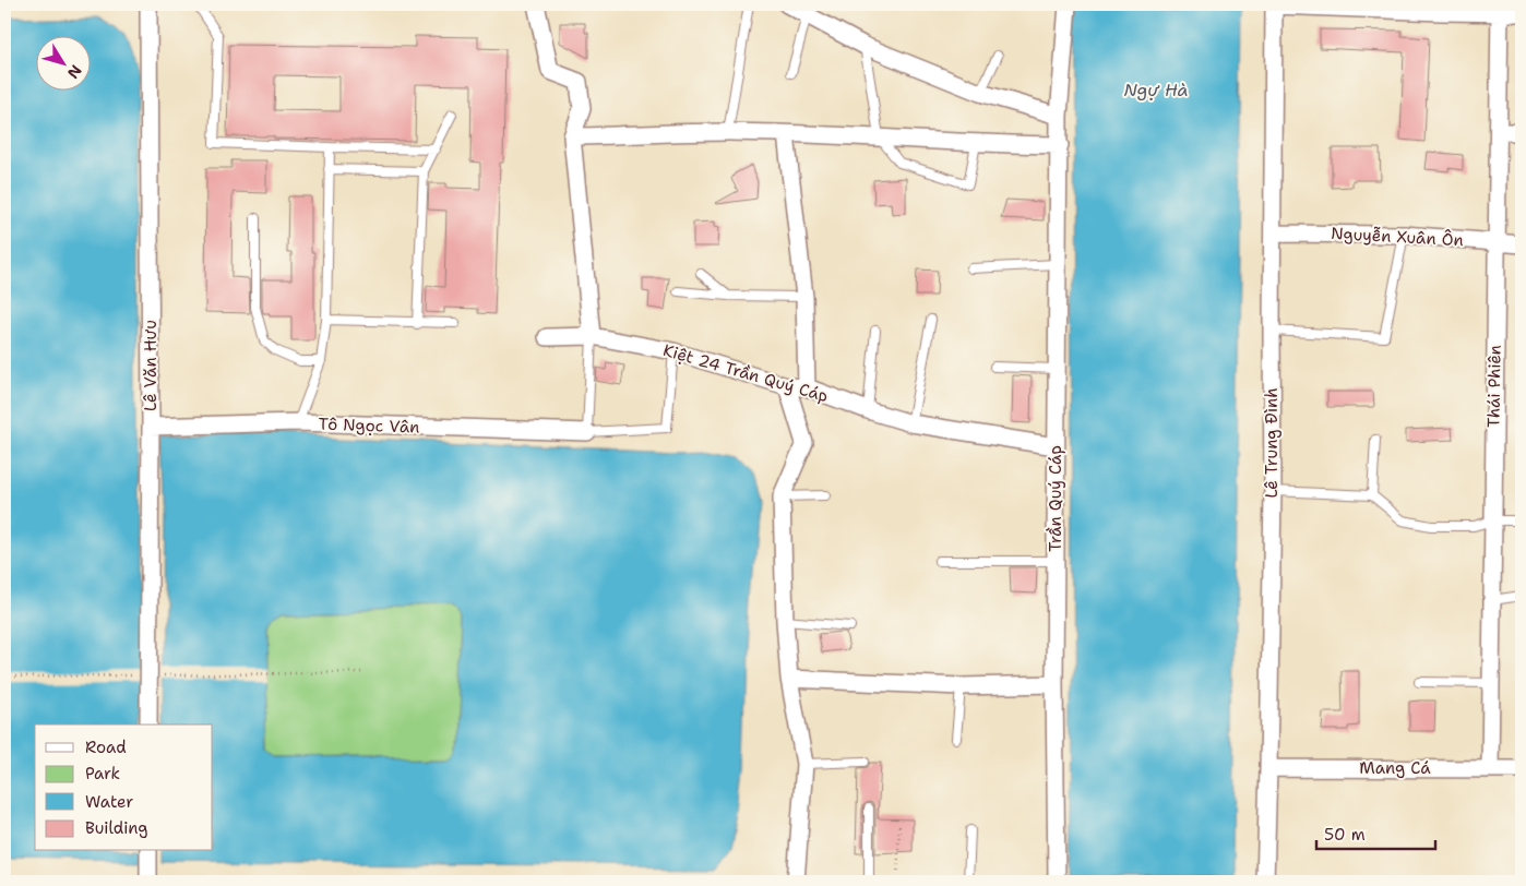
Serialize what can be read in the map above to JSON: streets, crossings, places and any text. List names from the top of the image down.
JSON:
{
  "streets": {
    "street": [
      "Nguyễn Xuân Ôn",
      "Lê Văn Hưu",
      "Kiệt 24 Trần Quý Cáp",
      "Thái Phiên",
      "Tô Ngọc Vân",
      "Lê Trung Đình",
      "Trần Quý Cáp",
      "Mang Cá"
    ]
  },
  "crossings": [
    ["Nguyễn Xuân Ôn", "Thái Phiên"],
    ["Nguyễn Xuân Ôn", "Lê Trung Đình"],
    ["Lê Văn Hưu", "Tô Ngọc Vân"],
    ["Kiệt 24 Trần Quý Cáp", "Trần Quý Cáp"],
    ["Thái Phiên", "Mang Cá"],
    ["Lê Trung Đình", "Mang Cá"]
  ],
  "water": ["Ngự Hà"],
  "legend": [
    "Road",
    "Park",
    "Water",
    "Building"
  ],
  "scale_bar": "50 m",
  "north": "bottom right"
}
